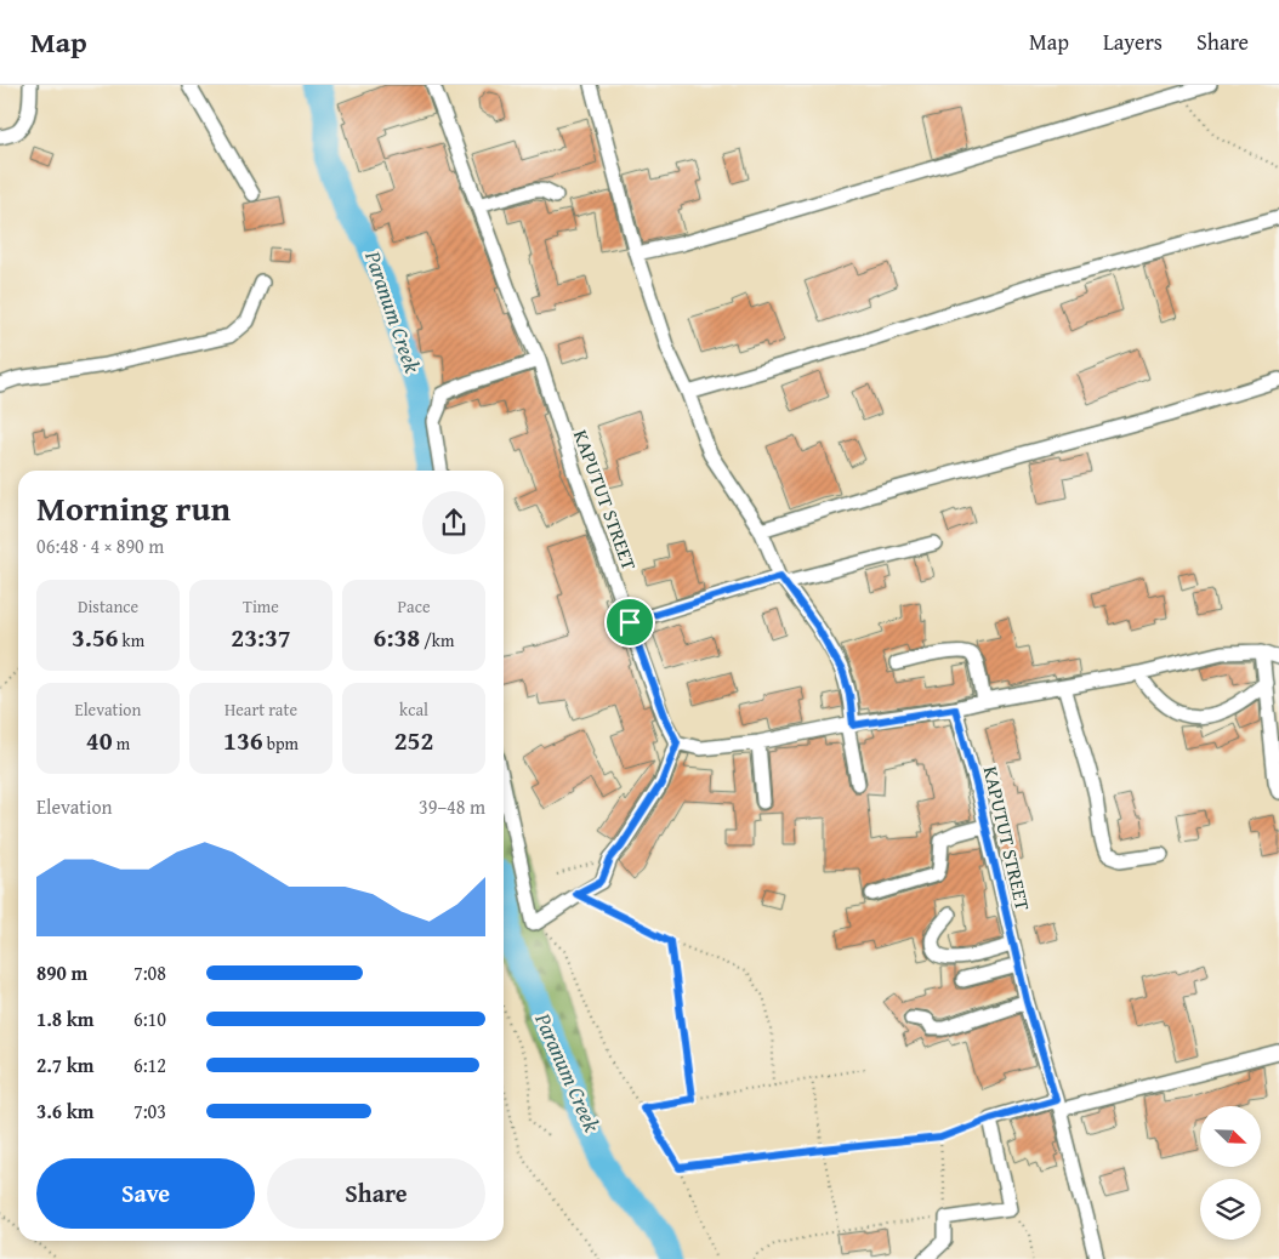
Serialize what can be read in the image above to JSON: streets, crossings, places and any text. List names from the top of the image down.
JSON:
{
  "streets": {
    "street": ["KAPUTUT STREET"]
  },
  "water": ["Paranum Creek"],
  "north": "bottom right",
  "page": {
    "header": "Map",
    "nav": ["Map", "Layers", "Share"],
    "heading": ["Morning run", "06:48 · 4 × 890 m"],
    "stats": [
      ["Distance", "3.56 km"],
      ["Time", "23:37"],
      ["Pace", "6:38 /km"],
      ["Elevation", "40 m"],
      ["Heart rate", "136 bpm"],
      ["kcal", "252"]
    ],
    "chart": ["Elevation", "39–48 m"],
    "list": [
      {
        "name": "890 m",
        "note": "7:08"
      },
      {
        "name": "1.8 km",
        "note": "6:10"
      },
      {
        "name": "2.7 km",
        "note": "6:12"
      },
      {
        "name": "3.6 km",
        "note": "7:03"
      }
    ],
    "buttons": ["Save", "Share"]
  }
}
